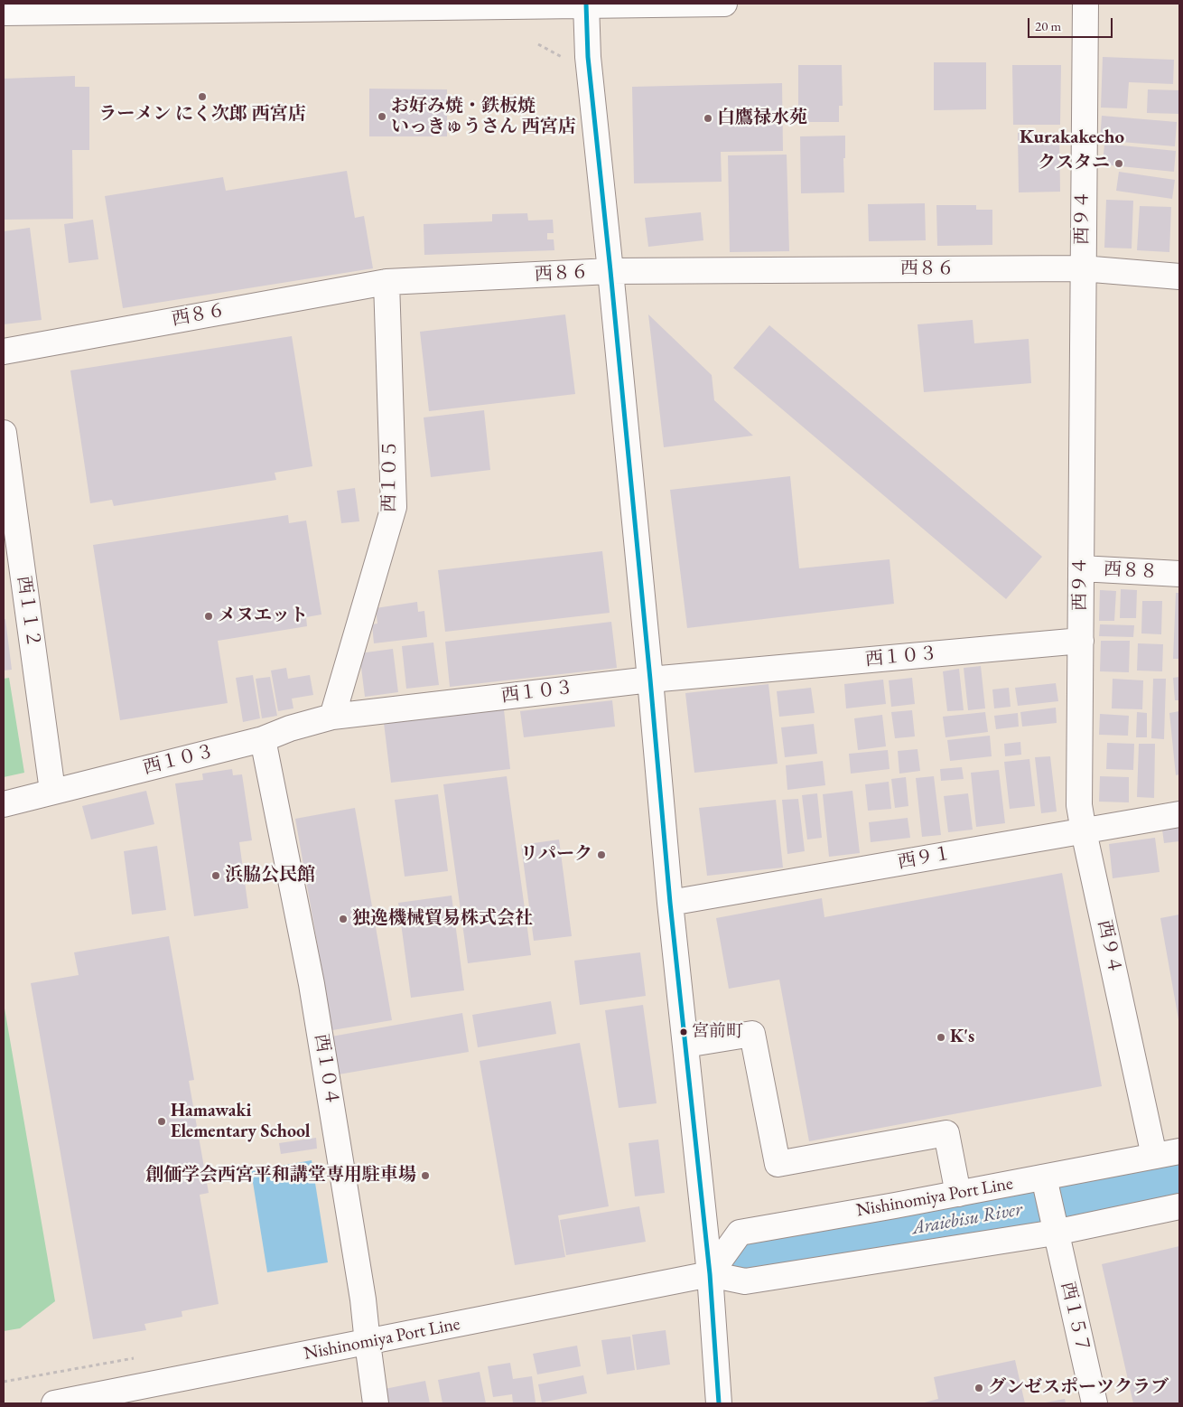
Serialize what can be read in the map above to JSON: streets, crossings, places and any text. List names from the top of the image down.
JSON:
{
  "streets": {
    "street": [
      "西９４",
      "西８６",
      "西１０５",
      "西８８",
      "西１１２",
      "西１０３",
      "西９１",
      "西１０４",
      "Nishinomiya Port Line",
      "西１５７"
    ]
  },
  "crossings": [
    ["西９４", "西８６"],
    ["西９４", "西８８"],
    ["西９４", "西１０３"],
    ["西９４", "西９１"],
    ["西９４", "Nishinomiya Port Line"],
    ["西８６", "西１０５"],
    ["西１０５", "西１０３"],
    ["西１１２", "西１０３"],
    ["西１０３", "西１０４"],
    ["西１０４", "Nishinomiya Port Line"],
    ["Nishinomiya Port Line", "西１５７"]
  ],
  "districts": ["Kurakakecho"],
  "water": ["Araiebisu River"],
  "places": [
    "ラーメン にく次郎 西宮店",
    "お好み焼・鉄板焼 いっきゅうさん 西宮店",
    "白鷹禄水苑",
    "クスタニ",
    "メヌエット",
    "リパーク",
    "浜脇公民館",
    "独逸機械貿易株式会社",
    "宮前町",
    "K's",
    "Hamawaki Elementary School",
    "創価学会西宮平和講堂専用駐車場",
    "グンゼスポーツクラブ"
  ],
  "scale_bar": "20 m"
}
